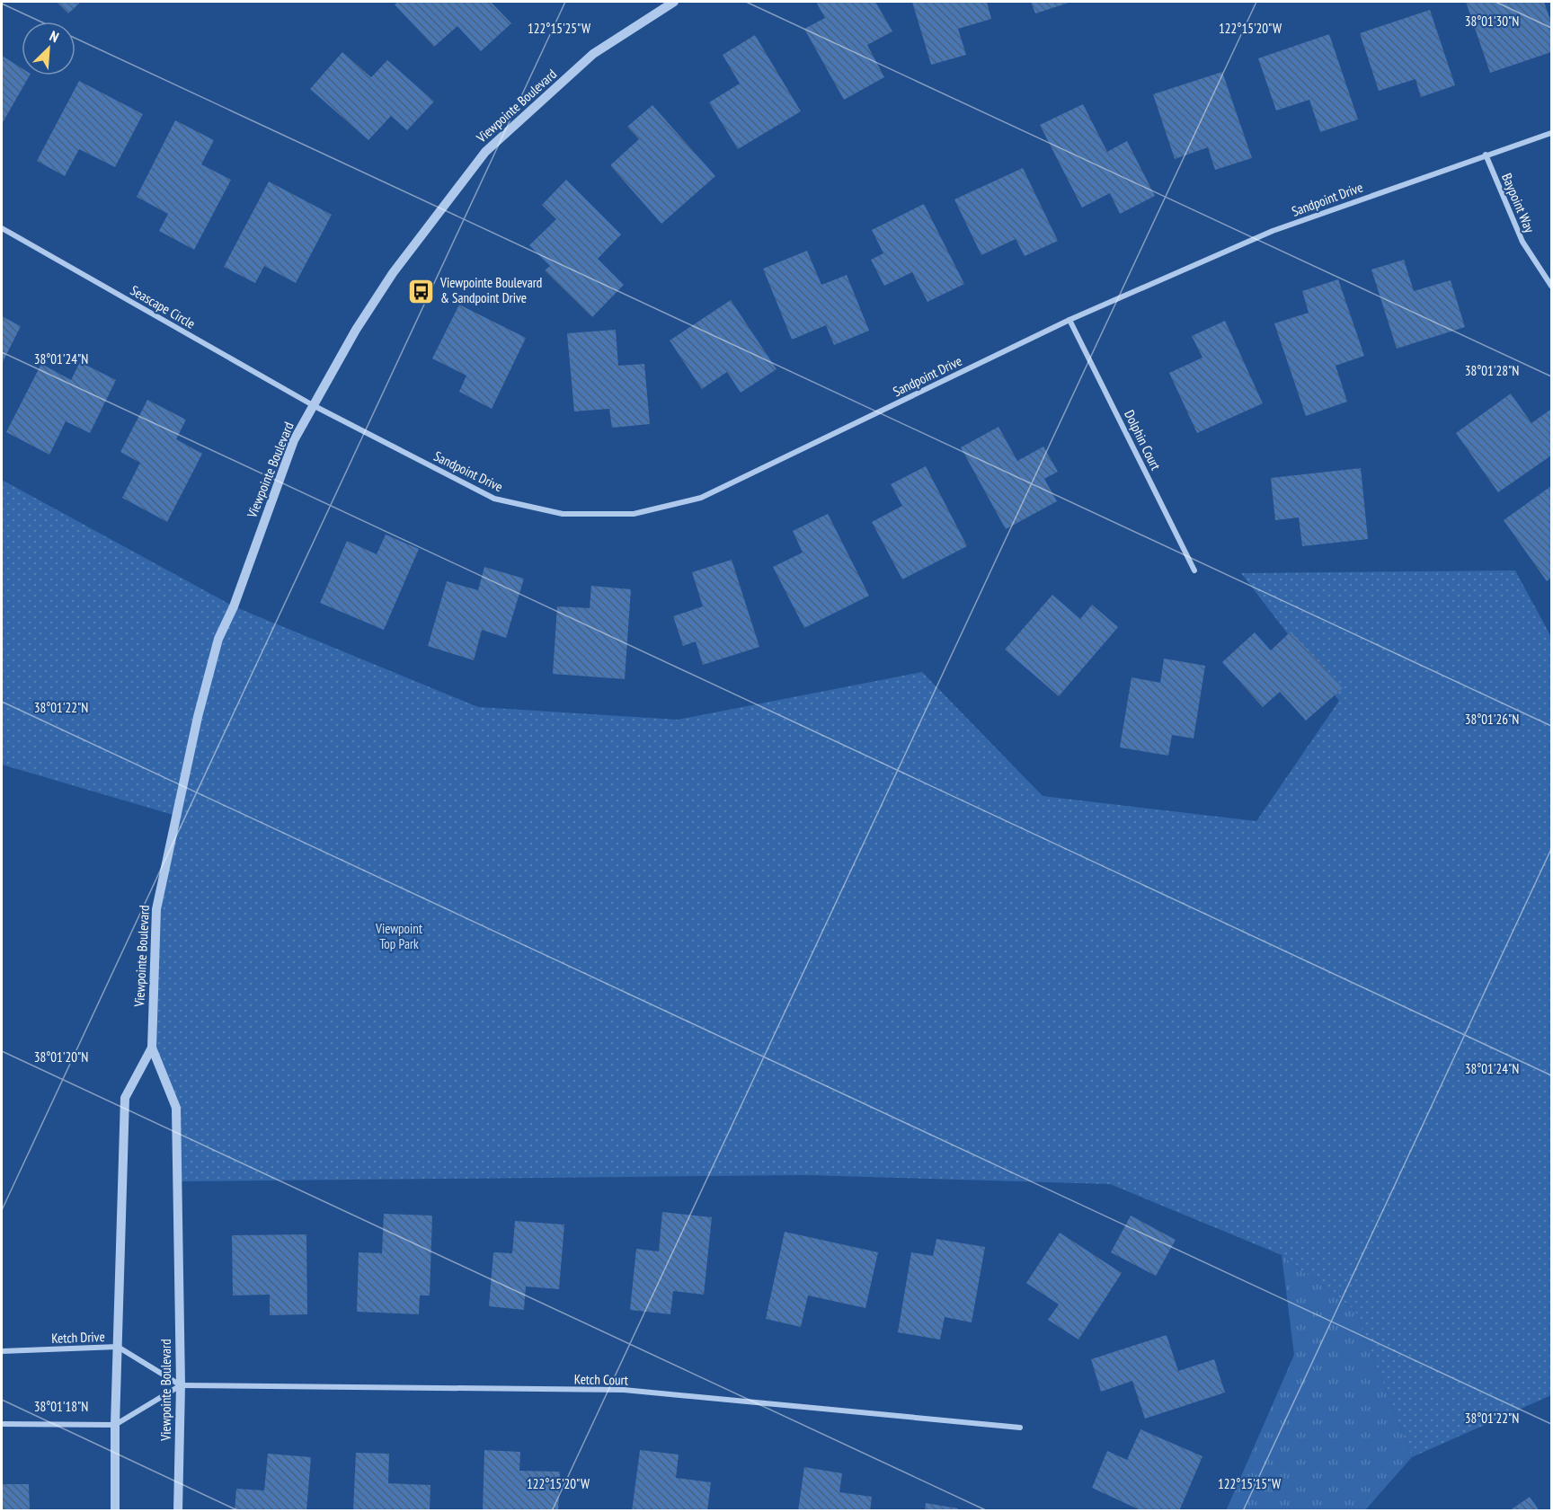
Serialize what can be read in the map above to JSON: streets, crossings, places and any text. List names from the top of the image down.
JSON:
{
  "streets": {
    "street": [
      "Viewpointe Boulevard",
      "Sandpoint Drive",
      "Baypoint Way",
      "Seascape Circle",
      "Dolphin Court",
      "Ketch Drive",
      "Ketch Court"
    ]
  },
  "crossings": [
    ["Viewpointe Boulevard", "Sandpoint Drive"],
    ["Viewpointe Boulevard", "Seascape Circle"],
    ["Viewpointe Boulevard", "Ketch Drive"],
    ["Viewpointe Boulevard", "Ketch Court"],
    ["Sandpoint Drive", "Baypoint Way"],
    ["Sandpoint Drive", "Seascape Circle"],
    ["Sandpoint Drive", "Dolphin Court"],
    ["Ketch Drive", "Ketch Court"]
  ],
  "parks": ["Viewpoint Top Park"],
  "places": {
    "bus stop": ["Viewpointe Boulevard & Sandpoint Drive"]
  },
  "north": "top right",
  "coordinates": [
    "38°01'30\"N",
    "122°15'25\"W",
    "122°15'20\"W",
    "38°01'24\"N",
    "38°01'28\"N",
    "38°01'22\"N",
    "38°01'26\"N",
    "38°01'20\"N",
    "38°01'18\"N",
    "122°15'15\"W"
  ]
}
